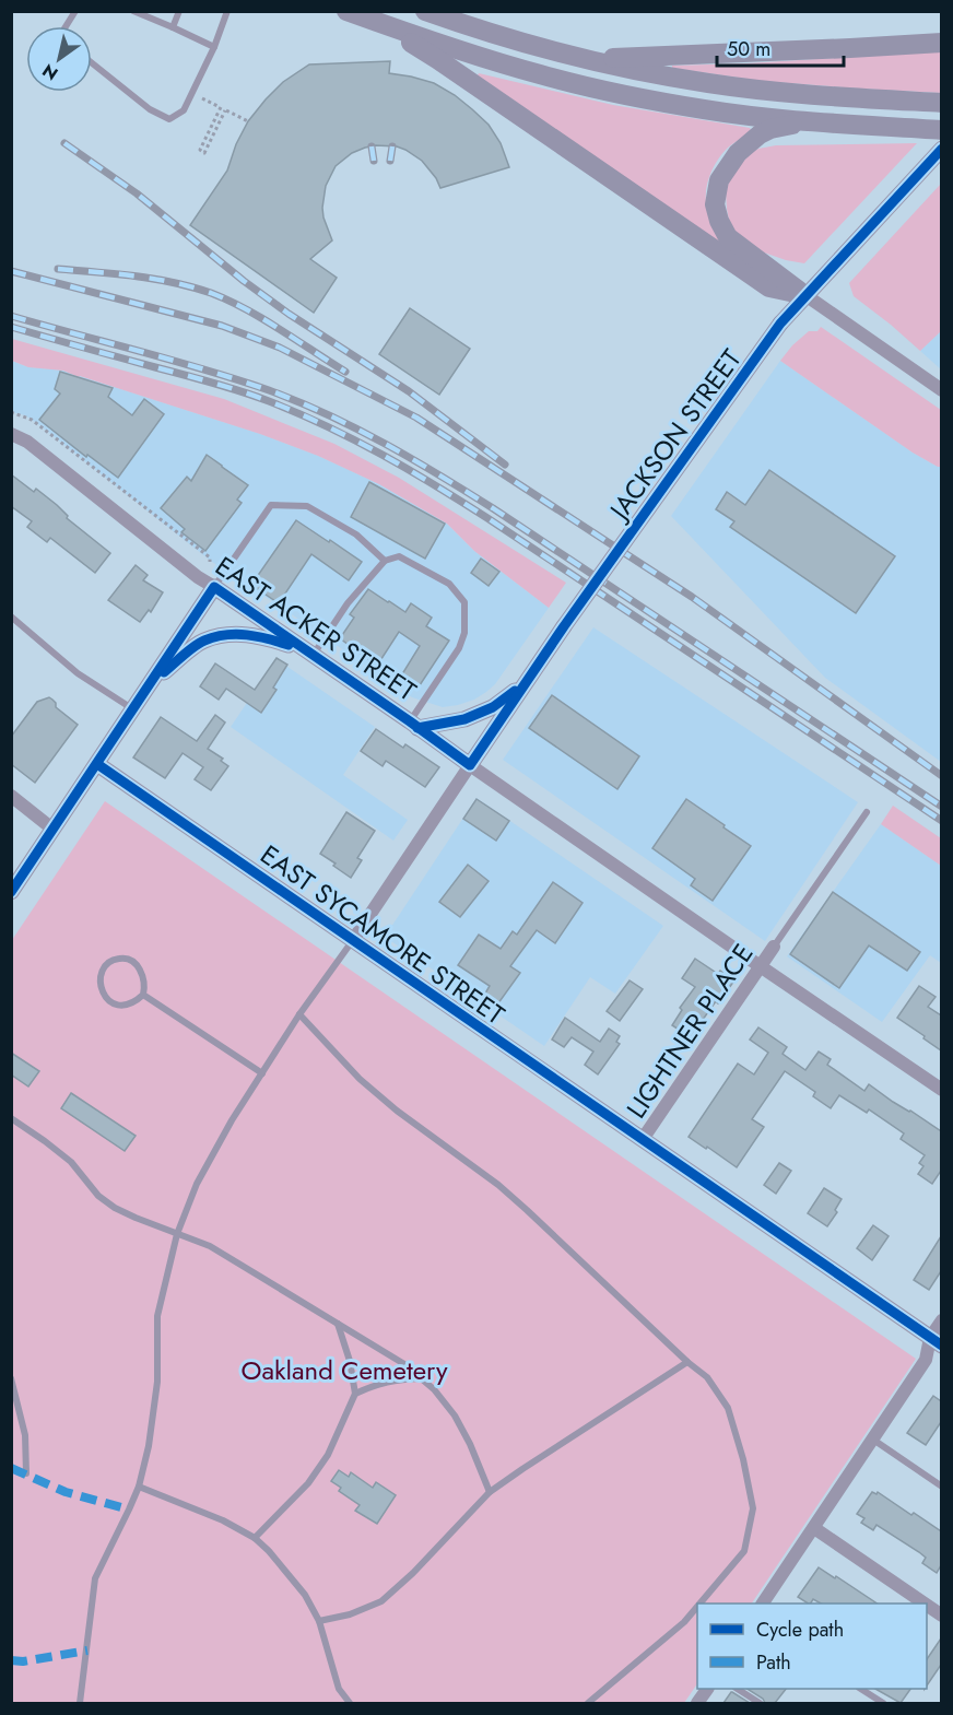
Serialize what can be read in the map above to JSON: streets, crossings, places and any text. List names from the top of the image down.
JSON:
{
  "streets": {
    "street": [
      "JACKSON STREET",
      "EAST ACKER STREET",
      "EAST SYCAMORE STREET",
      "LIGHTNER PLACE"
    ]
  },
  "crossings": [
    ["JACKSON STREET", "EAST ACKER STREET"],
    ["JACKSON STREET", "EAST SYCAMORE STREET"],
    ["EAST ACKER STREET", "LIGHTNER PLACE"],
    ["EAST SYCAMORE STREET", "LIGHTNER PLACE"]
  ],
  "parks": ["Oakland Cemetery"],
  "legend": ["Cycle path", "Path"],
  "scale_bar": "50 m",
  "north": "bottom left"
}
